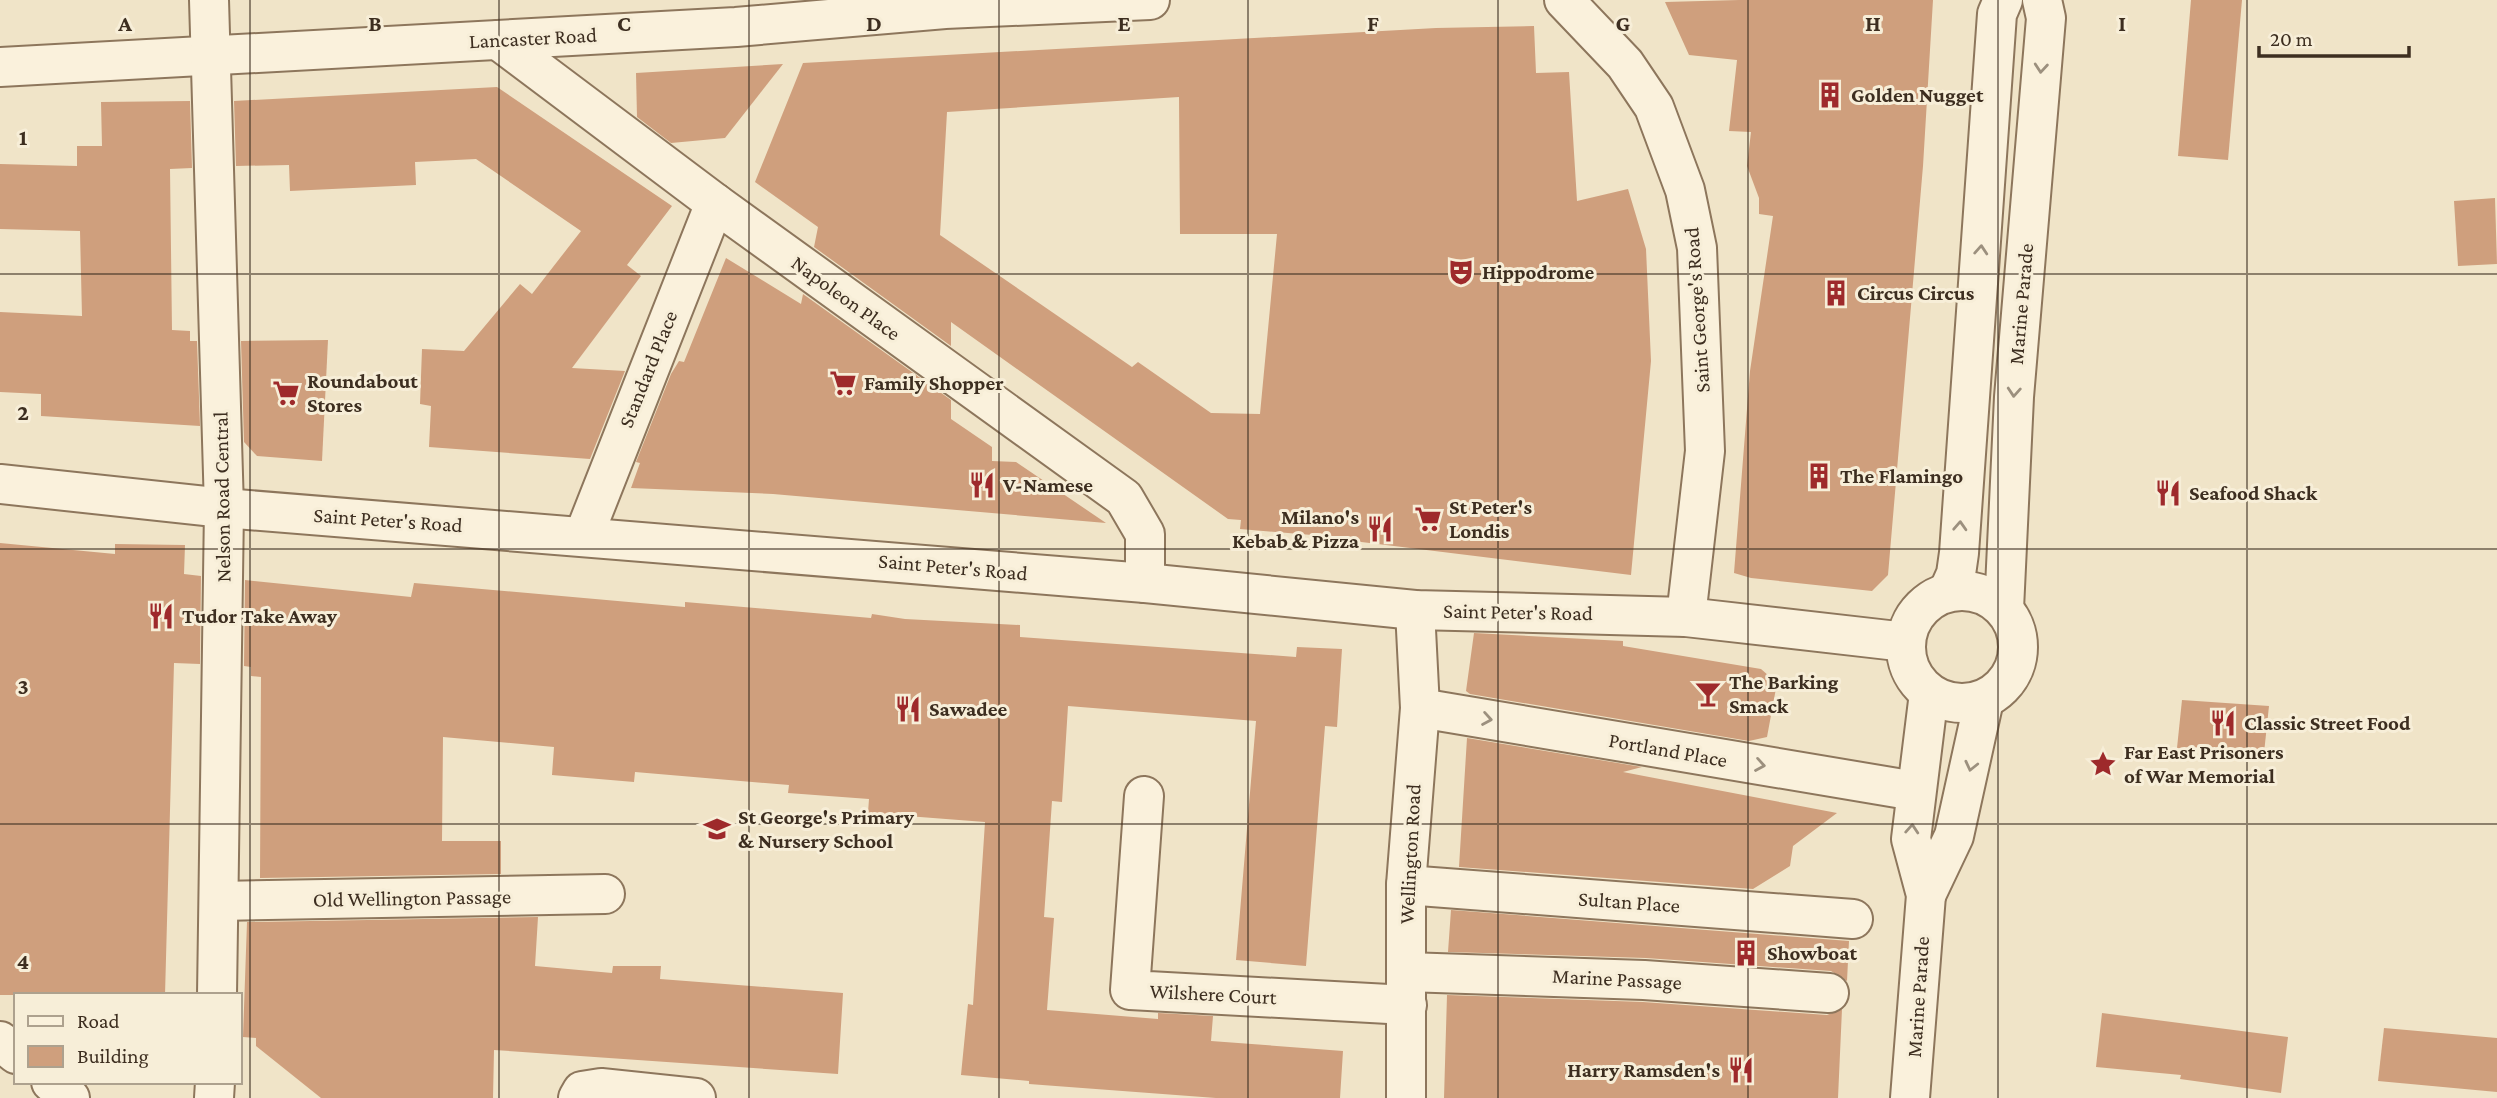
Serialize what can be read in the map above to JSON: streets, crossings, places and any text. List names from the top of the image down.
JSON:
{
  "streets": {
    "street": [
      "Lancaster Road",
      "Napoleon Place",
      "Marine Parade",
      "Saint George's Road",
      "Standard Place",
      "Nelson Road Central",
      "Saint Peter's Road",
      "Portland Place",
      "Wellington Road",
      "Old Wellington Passage",
      "Sultan Place",
      "Marine Passage",
      "Wilshere Court"
    ]
  },
  "crossings": [
    ["Lancaster Road", "Napoleon Place"],
    ["Lancaster Road", "Nelson Road Central"],
    ["Napoleon Place", "Standard Place"],
    ["Napoleon Place", "Saint Peter's Road"],
    ["Marine Parade", "Saint Peter's Road"],
    ["Marine Parade", "Portland Place"],
    ["Saint George's Road", "Saint Peter's Road"],
    ["Standard Place", "Saint Peter's Road"],
    ["Nelson Road Central", "Saint Peter's Road"],
    ["Nelson Road Central", "Old Wellington Passage"],
    ["Saint Peter's Road", "Wellington Road"],
    ["Portland Place", "Wellington Road"],
    ["Wellington Road", "Sultan Place"],
    ["Wellington Road", "Marine Passage"],
    ["Wellington Road", "Wilshere Court"],
    ["Marine Passage", "Wilshere Court"]
  ],
  "one_way": ["Portland Place"],
  "places": {
    "building": [
      "Golden Nugget",
      "Circus Circus",
      "The Flamingo",
      "Showboat"
    ],
    "theatre": ["Hippodrome"],
    "supermarket": ["Family Shopper", "Roundabout Stores", "St Peter's Londis"],
    "restaurant": [
      "V-Namese",
      "Seafood Shack",
      "Milano's Kebab & Pizza",
      "Tudor Take Away",
      "Sawadee",
      "Classic Street Food",
      "Harry Ramsden's"
    ],
    "bar": ["The Barking Smack"],
    "place": ["Far East Prisoners of War Memorial"],
    "school or university": ["St George's Primary & Nursery School"]
  },
  "legend": ["Road", "Building"],
  "scale_bar": "20 m",
  "grid": {
    "columns": [
      "A",
      "B",
      "C",
      "D",
      "E",
      "F",
      "G",
      "H",
      "I"
    ],
    "rows": [
      "1",
      "2",
      "3",
      "4"
    ]
  }
}
